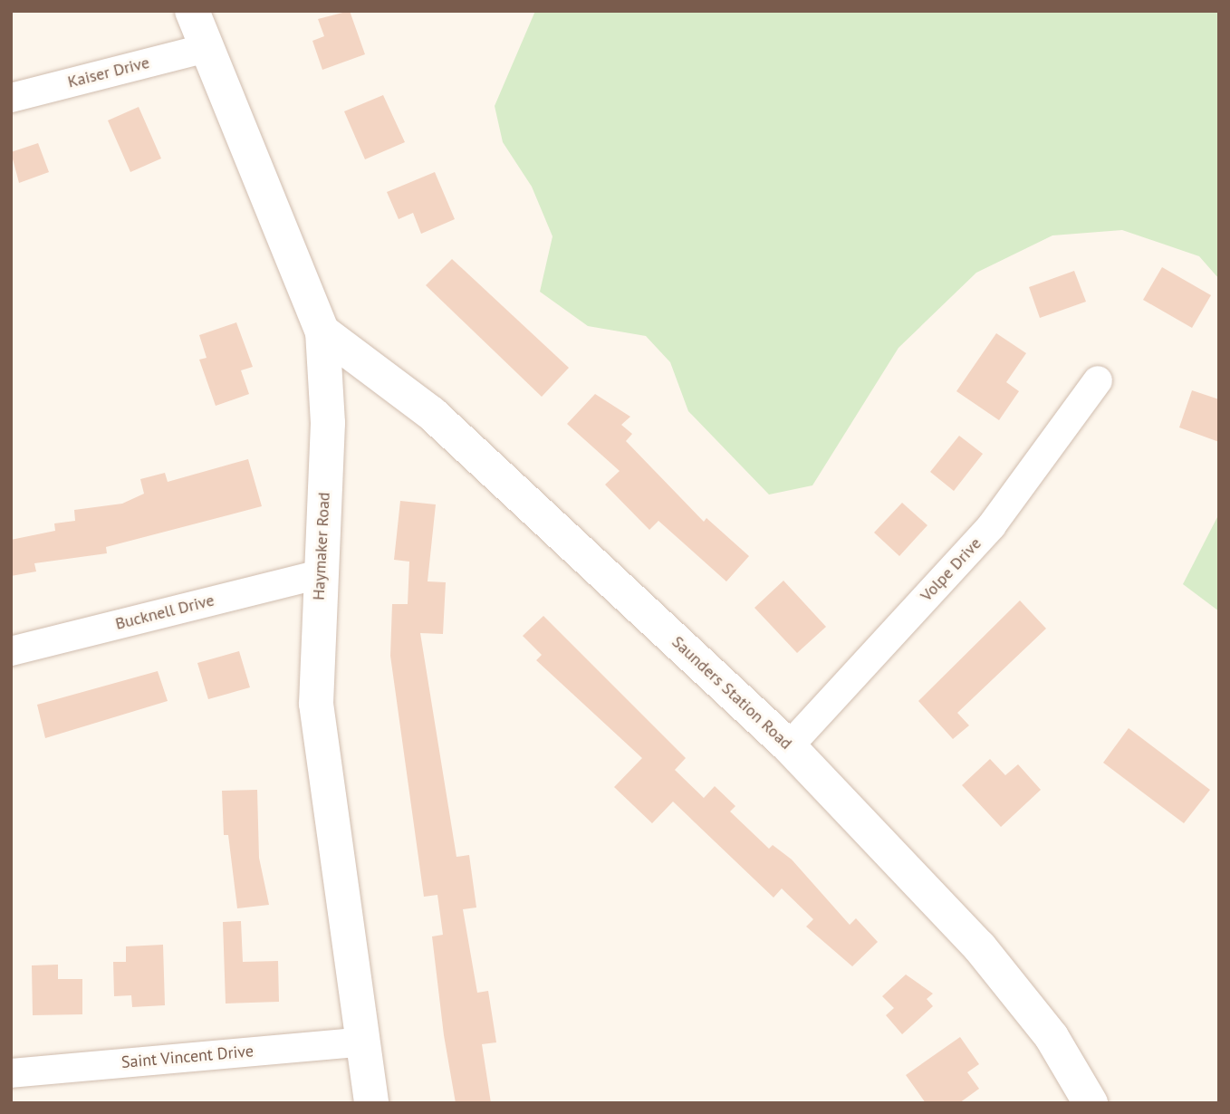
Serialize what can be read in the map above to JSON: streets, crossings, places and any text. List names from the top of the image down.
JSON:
{
  "streets": {
    "main road": ["Haymaker Road", "Saunders Station Road"],
    "street": [
      "Kaiser Drive",
      "Volpe Drive",
      "Bucknell Drive",
      "Saint Vincent Drive"
    ]
  },
  "crossings": [
    ["Kaiser Drive", "Haymaker Road"],
    ["Haymaker Road", "Bucknell Drive"],
    ["Haymaker Road", "Saunders Station Road"],
    ["Haymaker Road", "Saint Vincent Drive"],
    ["Volpe Drive", "Saunders Station Road"]
  ]
}
